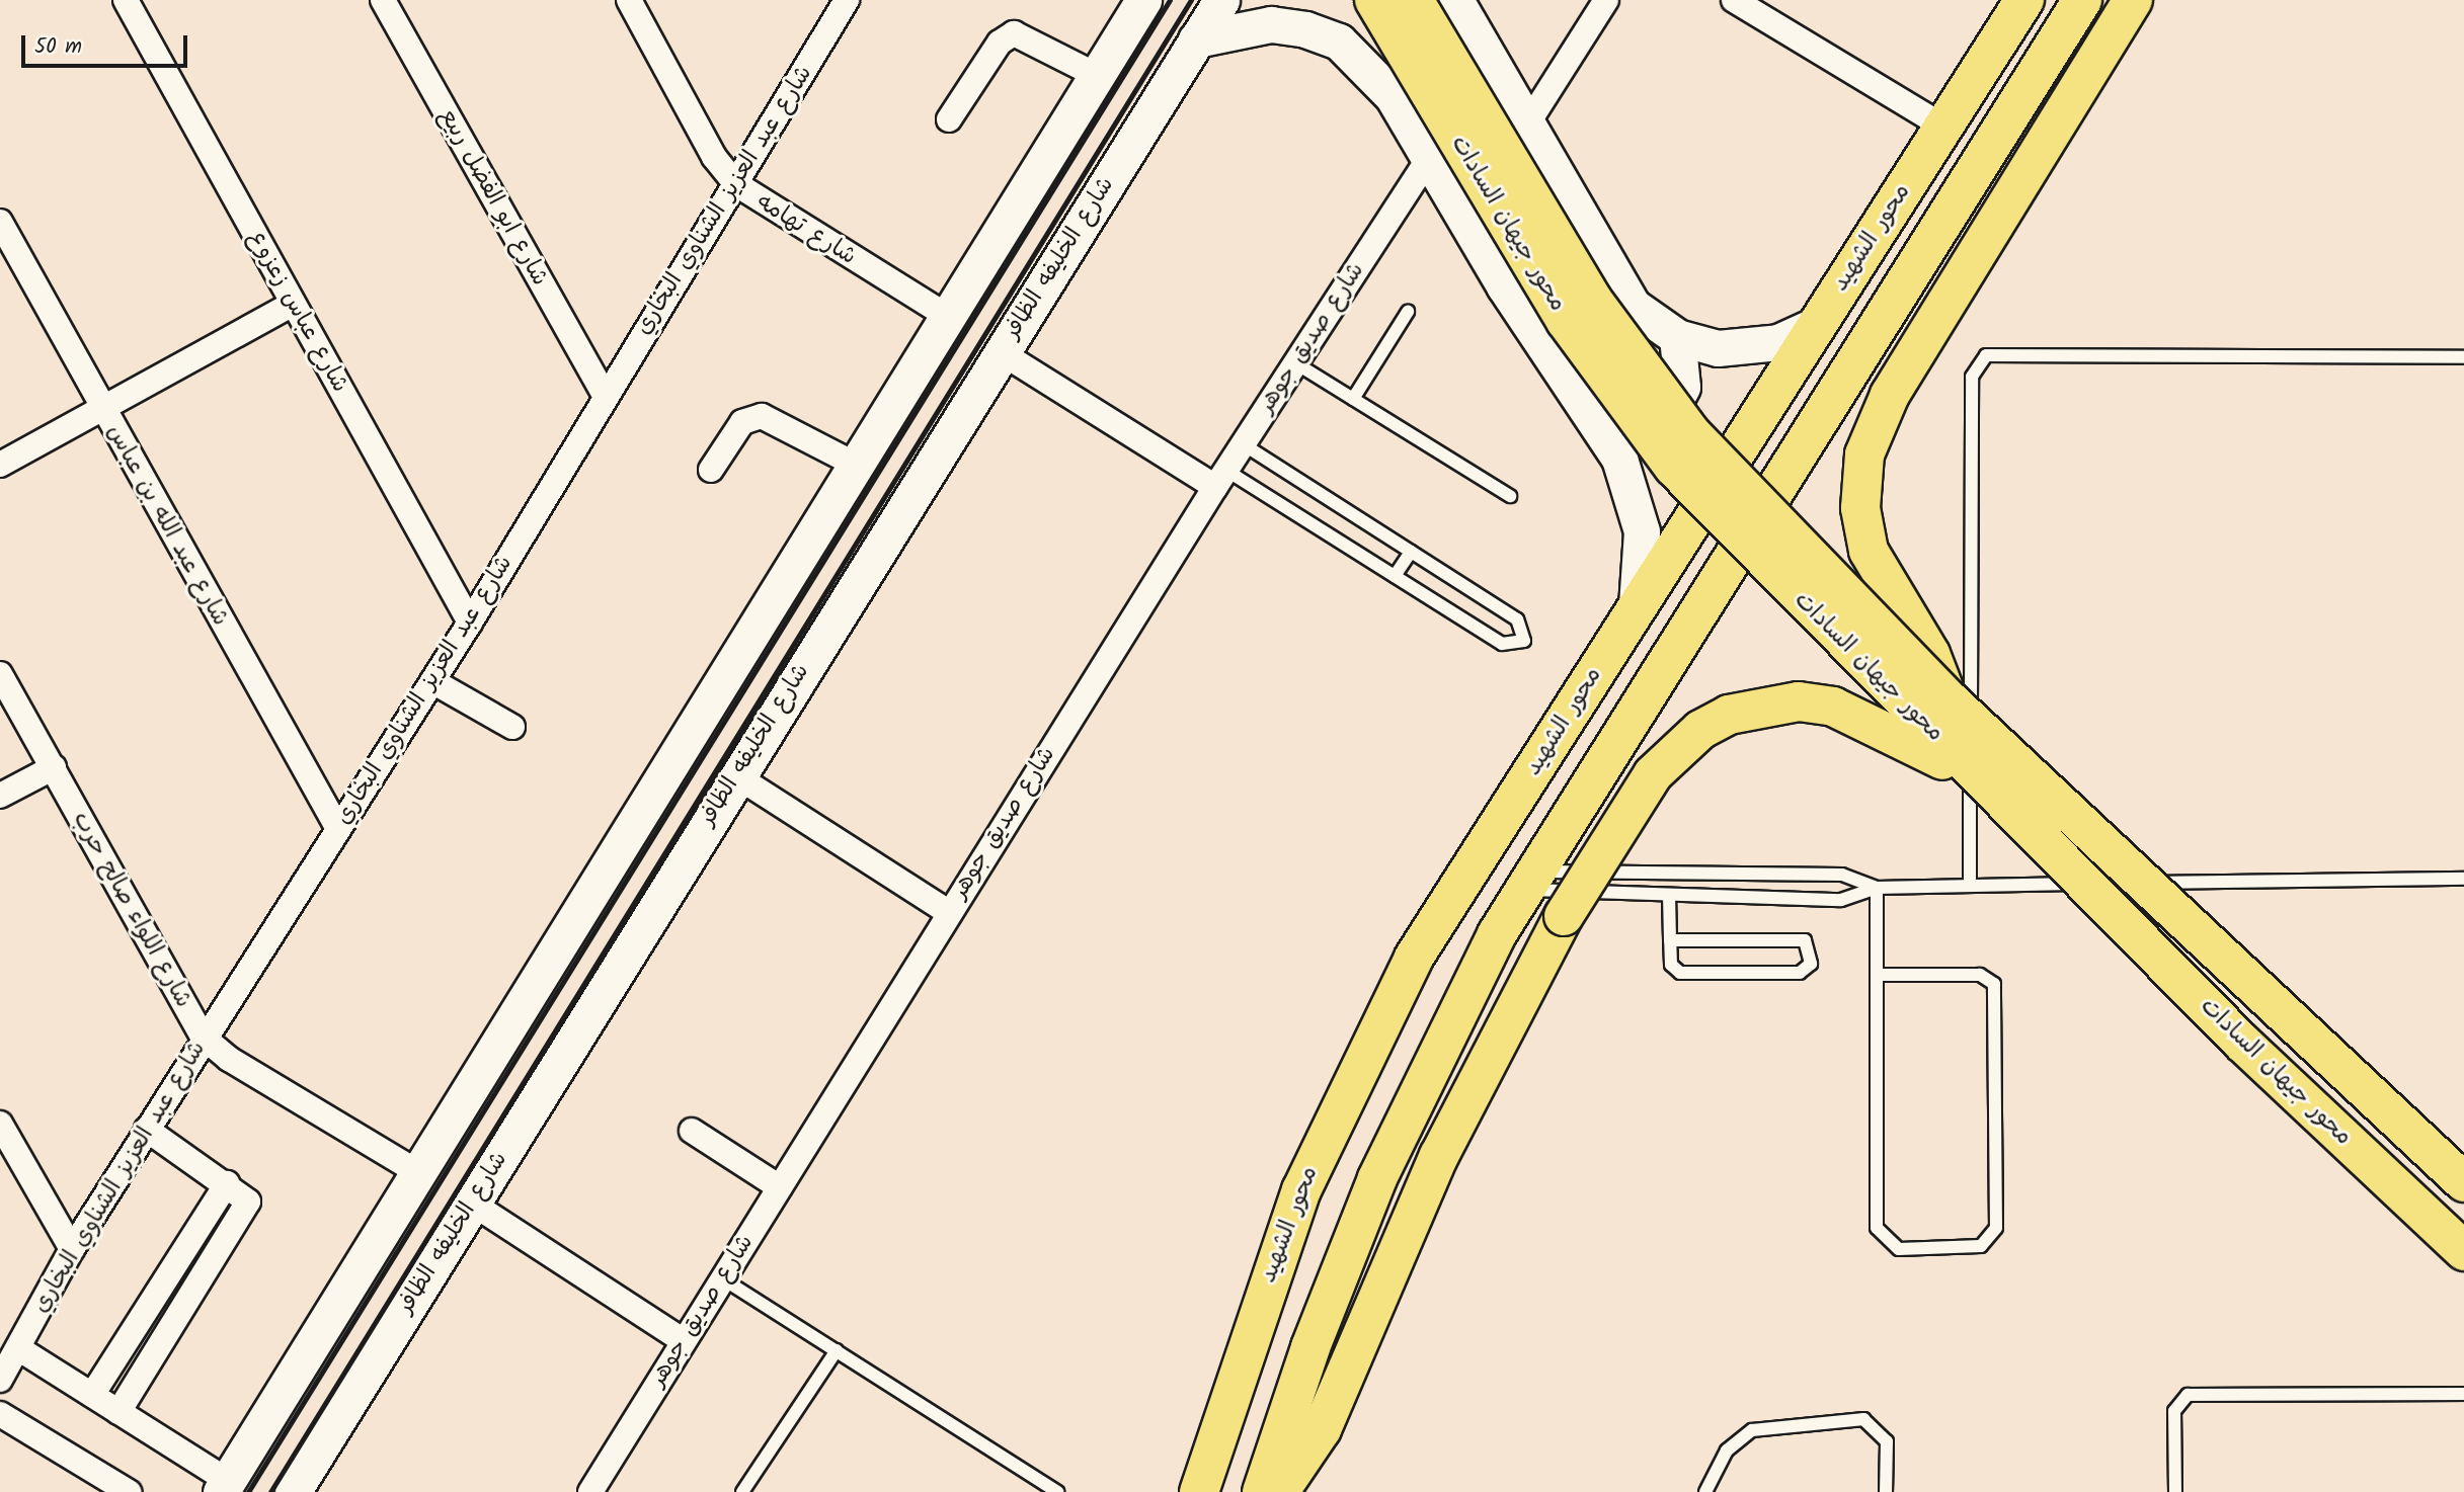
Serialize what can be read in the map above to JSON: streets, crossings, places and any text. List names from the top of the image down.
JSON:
{
  "streets": {
    "main road": ["محور جيهان السادات", "محور الشهيد"],
    "street": [
      "شارع ابو الفضل ربيع",
      "شارع عبد العزيز الشناوي البخاري",
      "شارع تهامه",
      "شارع الخليفه الظافر",
      "شارع عباس زعزوع",
      "شارع صديق جوهر",
      "شارع عبد الله بن عباس",
      "شارع اللواء صالح حرب"
    ]
  },
  "crossings": [
    ["شارع ابو الفضل ربيع", "شارع عبد العزيز الشناوي البخاري"],
    ["شارع عبد العزيز الشناوي البخاري", "شارع تهامه"],
    ["شارع عبد العزيز الشناوي البخاري", "شارع عباس زعزوع"],
    ["شارع عبد العزيز الشناوي البخاري", "شارع عبد الله بن عباس"],
    ["شارع عبد العزيز الشناوي البخاري", "شارع اللواء صالح حرب"]
  ],
  "scale_bar": "50 m"
}
